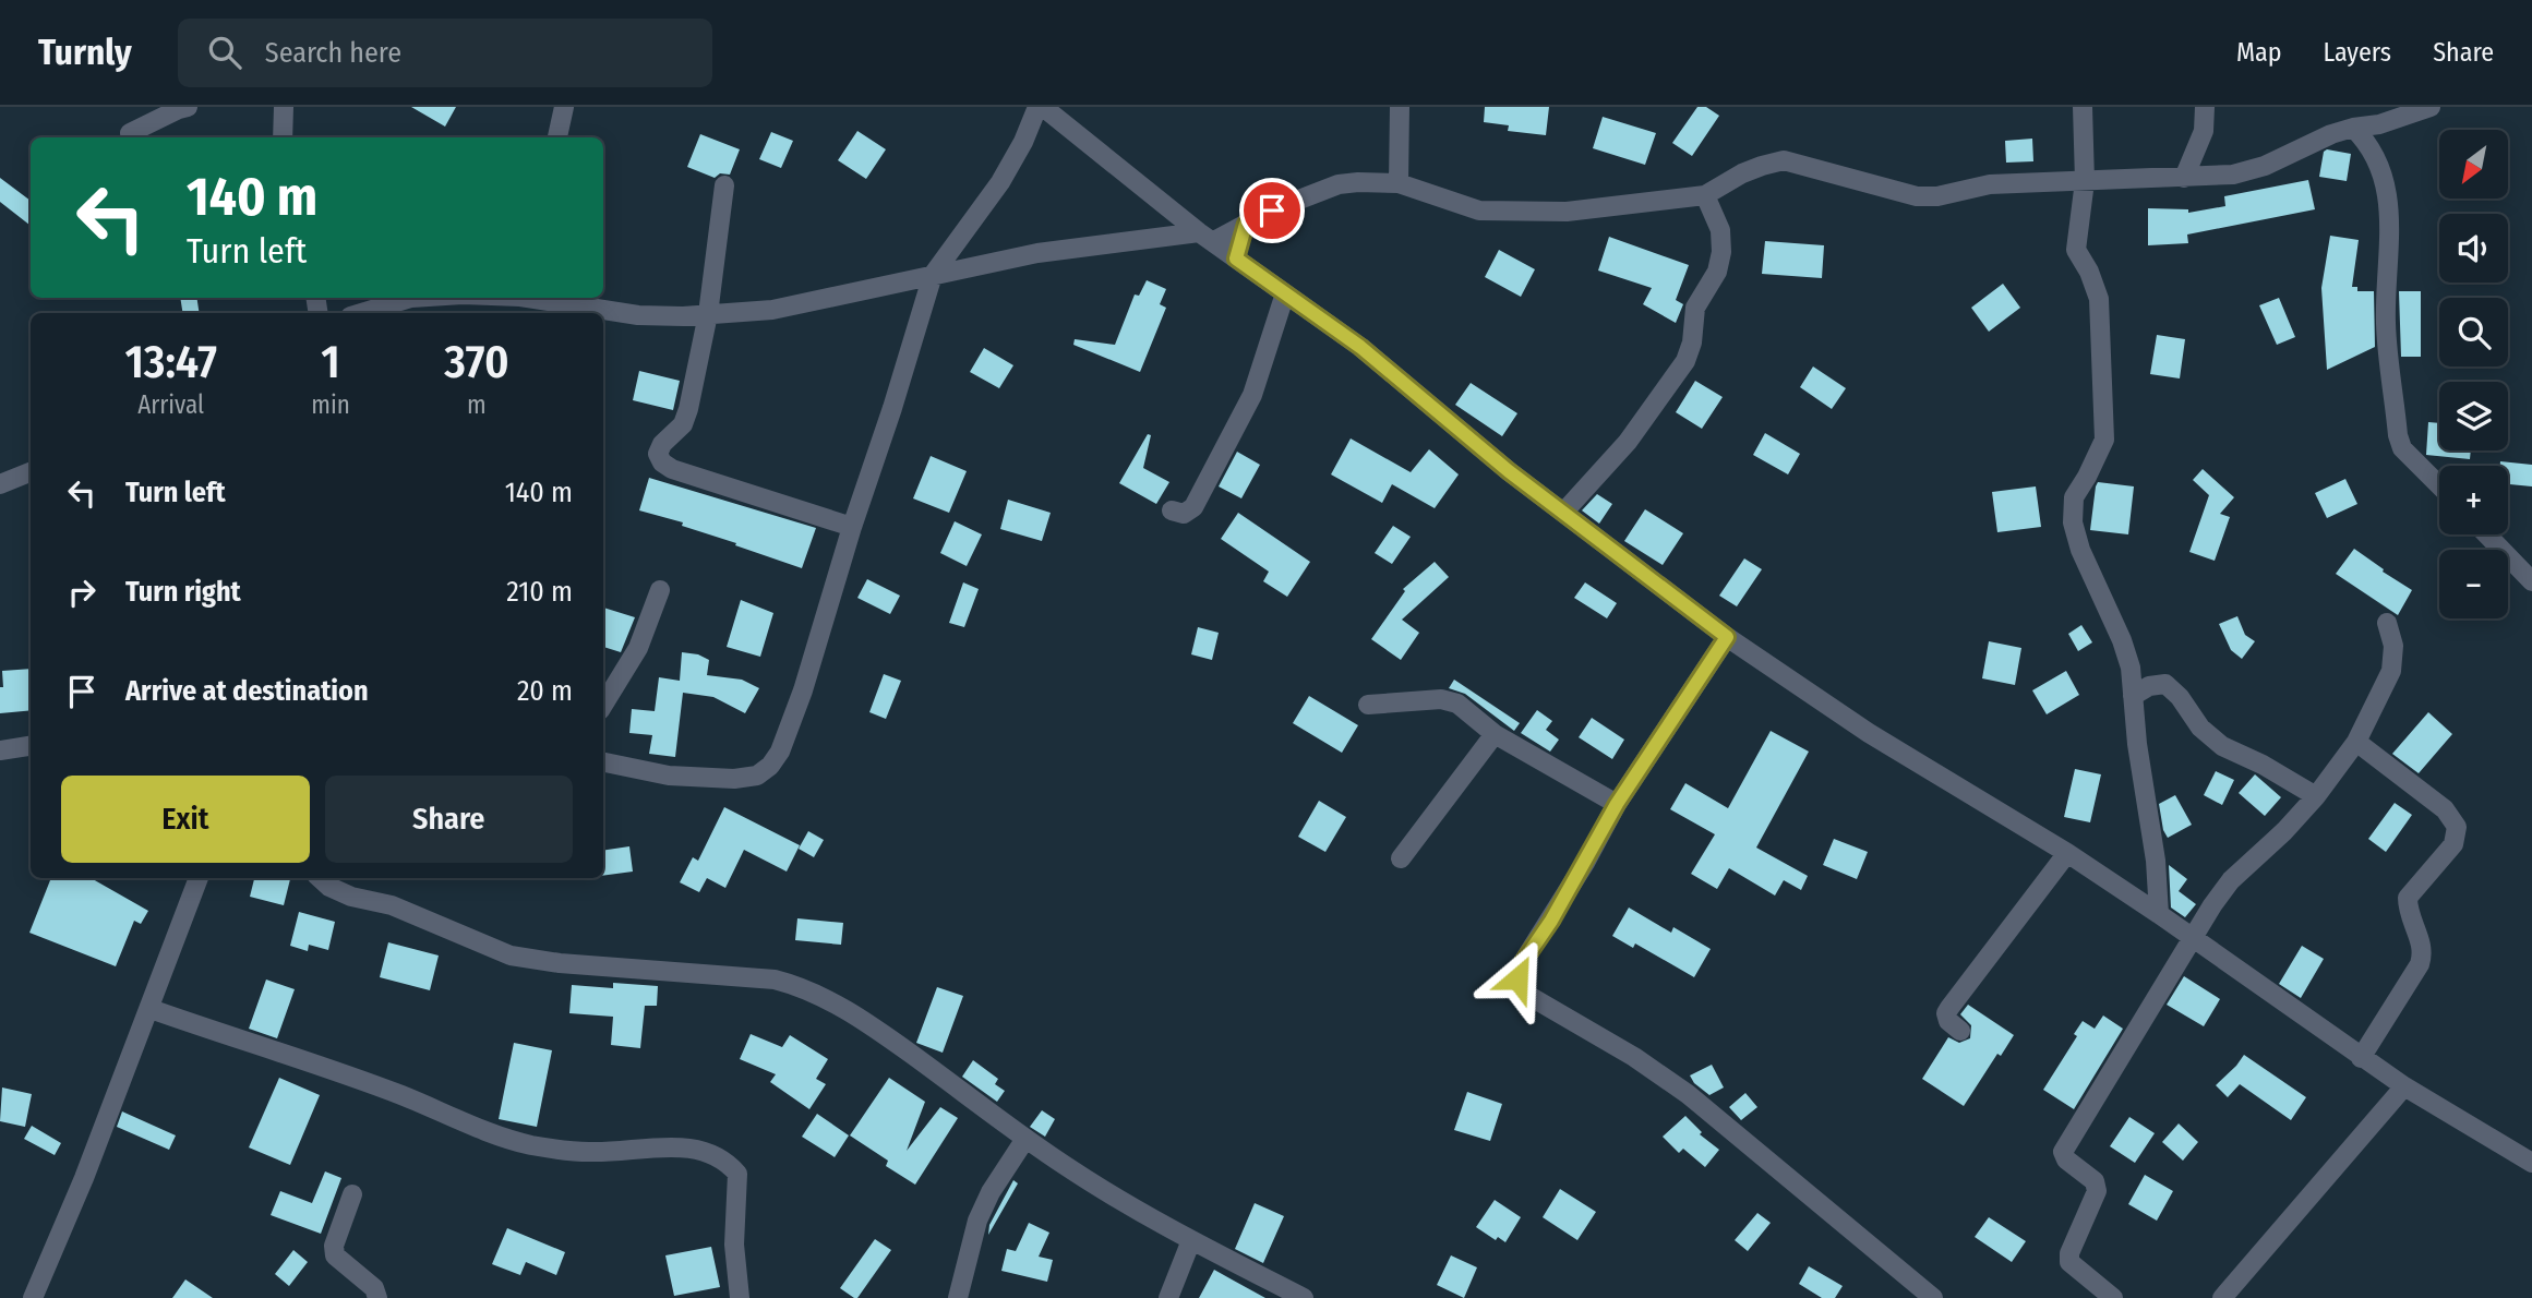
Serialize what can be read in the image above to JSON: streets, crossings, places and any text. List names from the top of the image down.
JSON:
{
  "north": "bottom left",
  "page": {
    "header": "Turnly",
    "search": "Search here",
    "nav": ["Map", "Layers", "Share"],
    "map_buttons": ["+", "−"],
    "turn": ["140 m", "Turn left"],
    "eta": [
      "13:47",
      "Arrival",
      "1",
      "min",
      "370",
      "m"
    ],
    "list": [
      {
        "name": "Turn left",
        "value": "140 m"
      },
      {
        "name": "Turn right",
        "value": "210 m"
      },
      {
        "name": "Arrive at destination",
        "value": "20 m"
      }
    ],
    "buttons": ["Exit", "Share"]
  }
}
